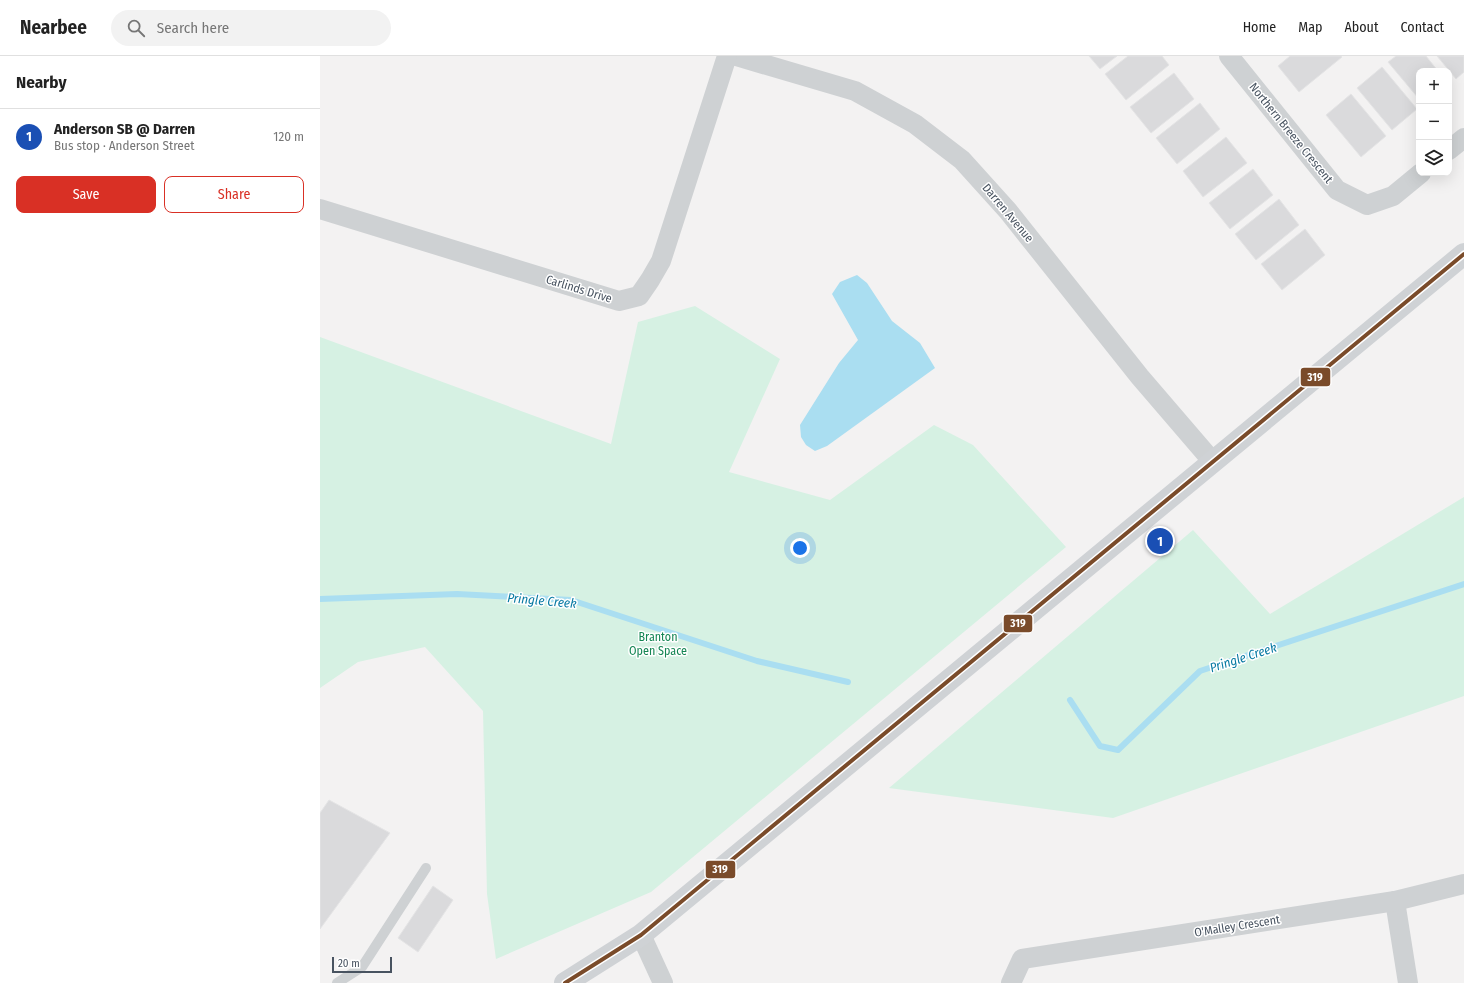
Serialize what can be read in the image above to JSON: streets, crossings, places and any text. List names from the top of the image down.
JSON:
{
  "streets": {
    "street": [
      "Northern Breeze Crescent",
      "Darren Avenue",
      "Carlinds Drive",
      "O'Malley Crescent"
    ]
  },
  "water": ["Pringle Creek"],
  "parks": ["Branton Open Space"],
  "lines": ["transit line 319"],
  "scale_bar": "20 m",
  "page": {
    "header": "Nearbee",
    "search": "Search here",
    "nav": [
      "Home",
      "Map",
      "About",
      "Contact"
    ],
    "heading": "Nearby",
    "map_buttons": ["+", "−"],
    "list": [
      {
        "mark": "1",
        "name": "Anderson SB @ Darren",
        "note": "Bus stop · Anderson Street",
        "value": "120 m"
      }
    ],
    "buttons": ["Save", "Share"],
    "pins": "1",
    "scale": "20 m"
  }
}
